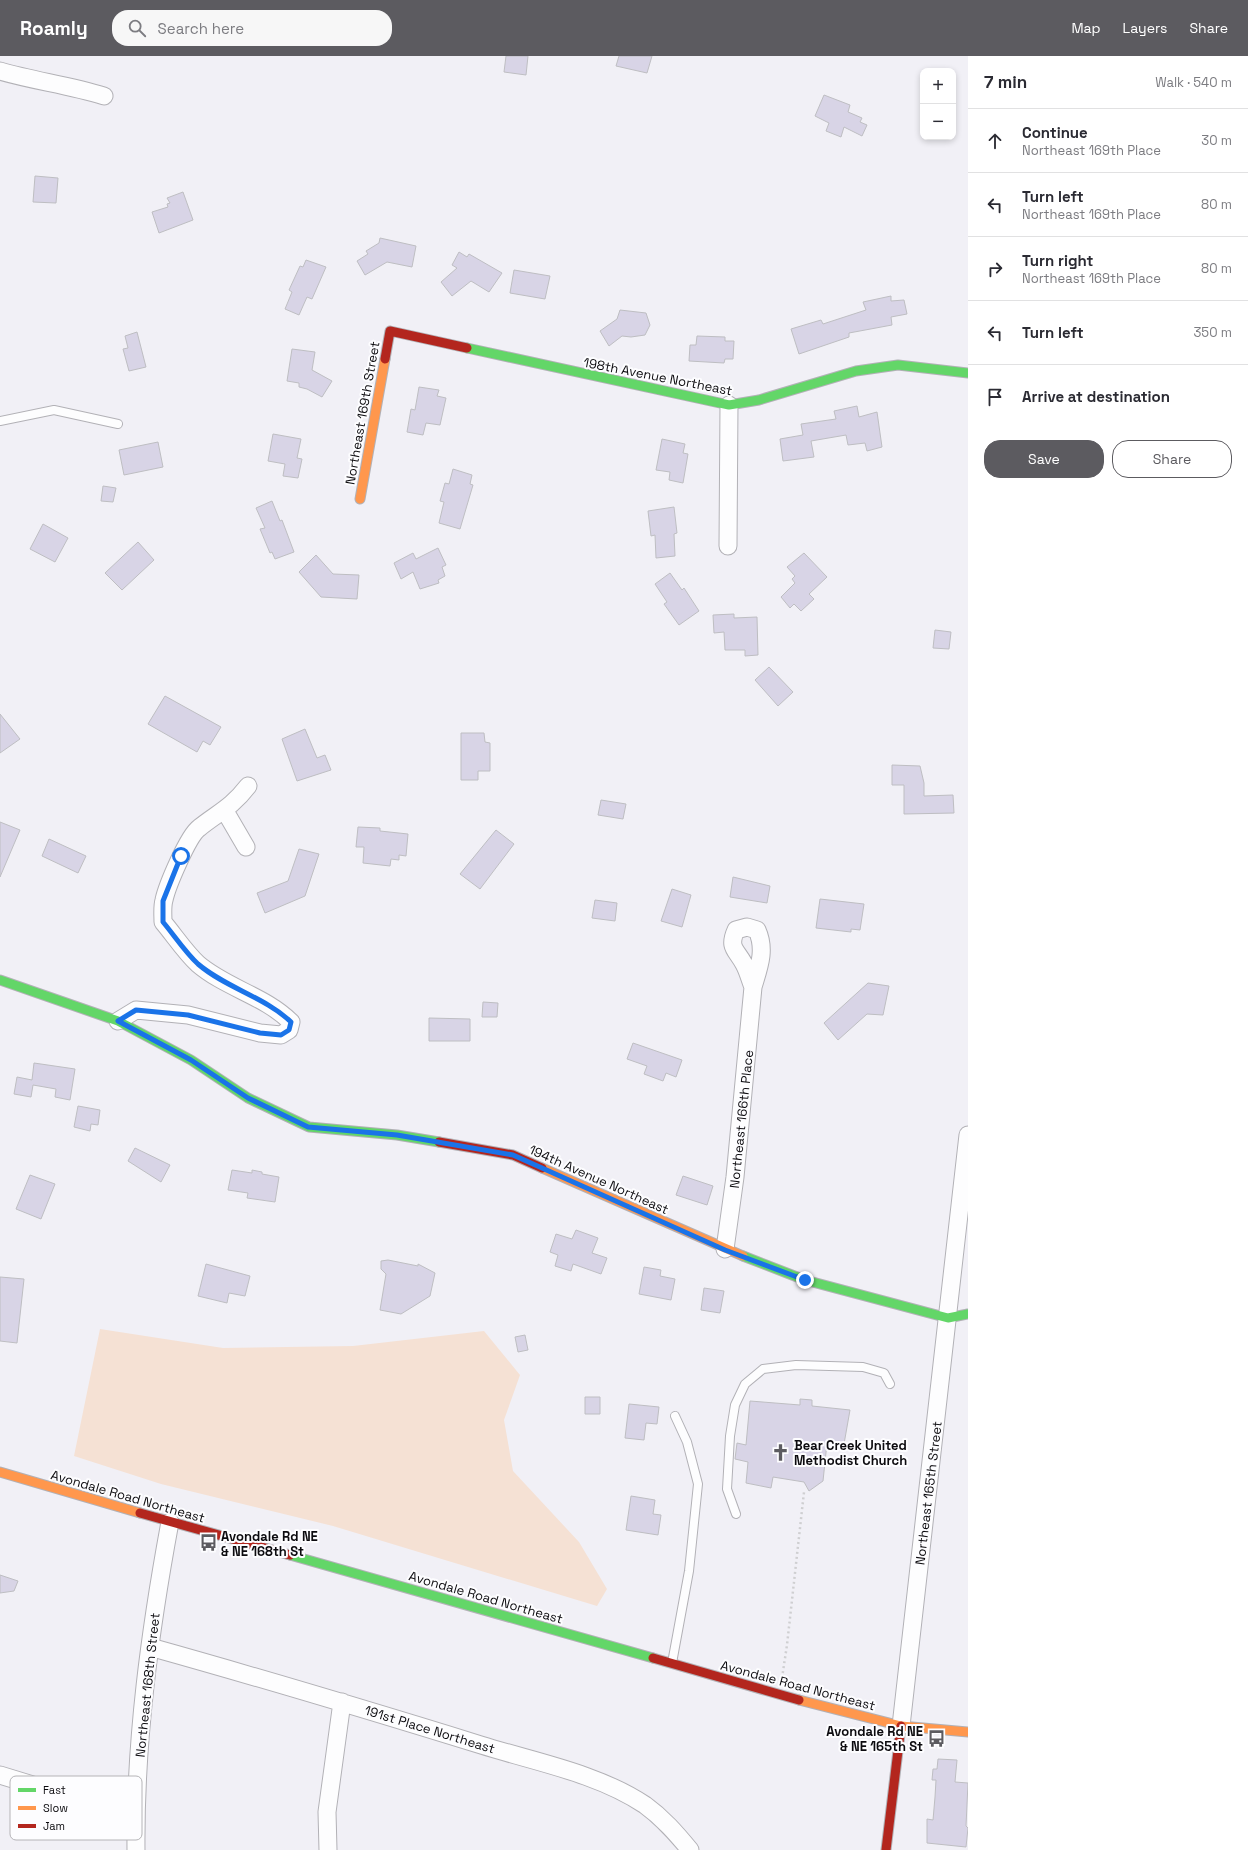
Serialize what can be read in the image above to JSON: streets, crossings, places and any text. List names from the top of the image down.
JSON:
{
  "streets": {
    "street": [
      "198th Avenue Northeast",
      "Northeast 169th Street",
      "Northeast 166th Place",
      "194th Avenue Northeast",
      "Northeast 165th Street",
      "Avondale Road Northeast",
      "Northeast 168th Street",
      "191st Place Northeast"
    ]
  },
  "crossings": [
    ["198th Avenue Northeast", "Northeast 169th Street"],
    ["Northeast 166th Place", "194th Avenue Northeast"],
    ["194th Avenue Northeast", "Northeast 165th Street"],
    ["Northeast 165th Street", "Avondale Road Northeast"],
    ["Avondale Road Northeast", "Northeast 168th Street"],
    ["Northeast 168th Street", "191st Place Northeast"]
  ],
  "places": {
    "church": ["Bear Creek United Methodist Church"],
    "bus stop": ["Avondale Rd NE & NE 168th St", "Avondale Rd NE & NE 165th St"]
  },
  "legend": ["Fast", "Slow", "Jam"],
  "page": {
    "header": "Roamly",
    "search": "Search here",
    "nav": ["Map", "Layers", "Share"],
    "heading": ["7 min", "Walk · 540 m"],
    "map_buttons": ["+", "−"],
    "list": [
      ["Continue", "Northeast 169th Place", "30 m"],
      ["Turn left", "Northeast 169th Place", "80 m"],
      ["Turn right", "Northeast 169th Place", "80 m"],
      ["Turn left", "350 m"],
      "Arrive at destination"
    ],
    "buttons": ["Save", "Share"]
  }
}
